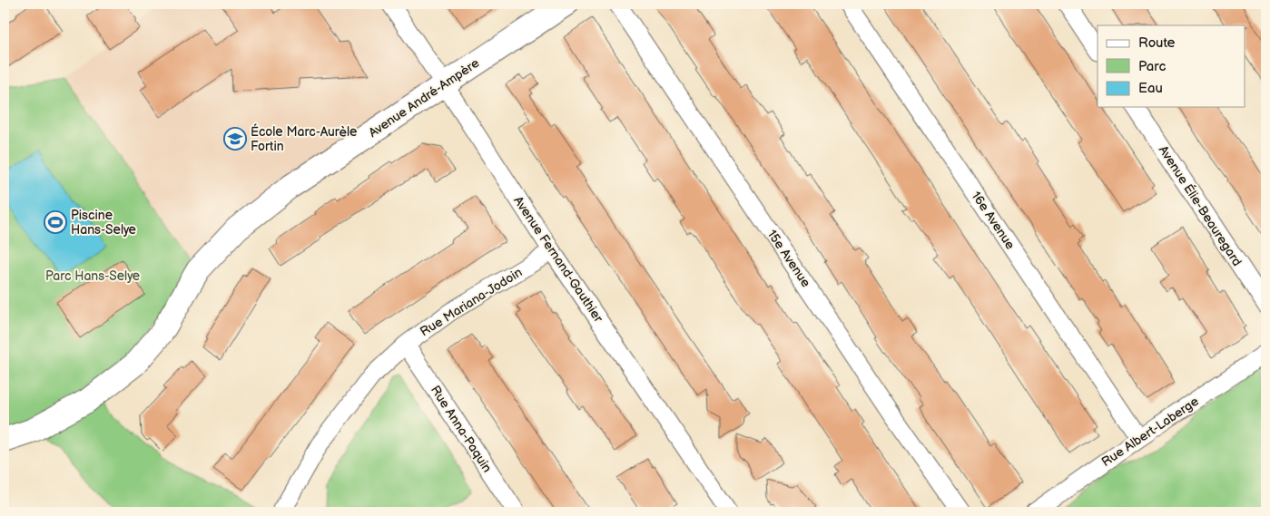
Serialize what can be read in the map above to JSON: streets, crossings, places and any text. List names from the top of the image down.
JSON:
{
  "streets": {
    "street": [
      "Avenue André-Ampère",
      "Avenue Élie-Beauregard",
      "16e Avenue",
      "15e Avenue",
      "Avenue Fernand-Gauthier",
      "Rue Mariana-Jodoin",
      "Rue Anna-Paquin",
      "Rue Albert-Laberge"
    ]
  },
  "crossings": [
    ["Avenue André-Ampère", "Avenue Fernand-Gauthier"],
    ["16e Avenue", "Rue Albert-Laberge"],
    ["Avenue Fernand-Gauthier", "Rue Mariana-Jodoin"],
    ["Rue Mariana-Jodoin", "Rue Anna-Paquin"]
  ],
  "parks": ["Parc Hans-Selye"],
  "places": {
    "school or university": ["École Marc-Aurèle Fortin"],
    "sports": ["Piscine Hans-Selye"]
  },
  "legend": ["Route", "Parc", "Eau"]
}
